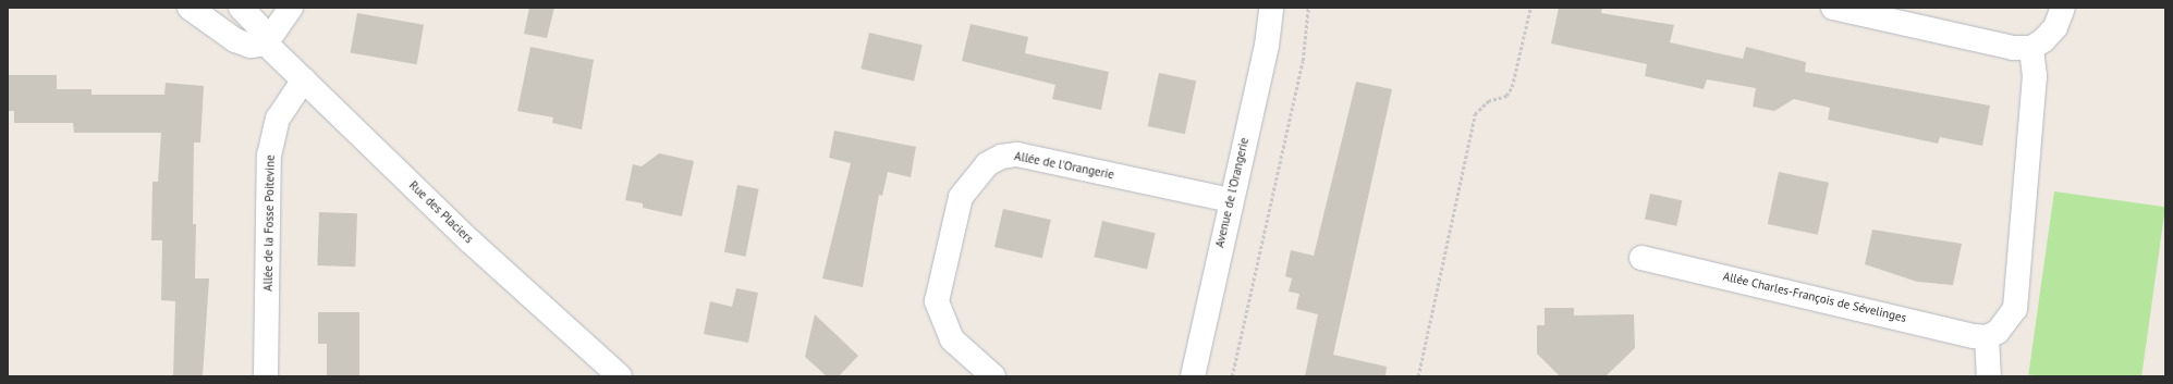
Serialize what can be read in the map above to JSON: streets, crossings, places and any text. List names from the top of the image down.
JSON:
{
  "streets": {
    "street": [
      "Allée de l'Orangerie",
      "Avenue de l'Orangerie",
      "Rue des Placiers",
      "Allée de la Fosse Poitevine",
      "Allée Charles-François de Sévelinges"
    ]
  },
  "crossings": [
    ["Allée de l'Orangerie", "Avenue de l'Orangerie"],
    ["Rue des Placiers", "Allée de la Fosse Poitevine"]
  ]
}
